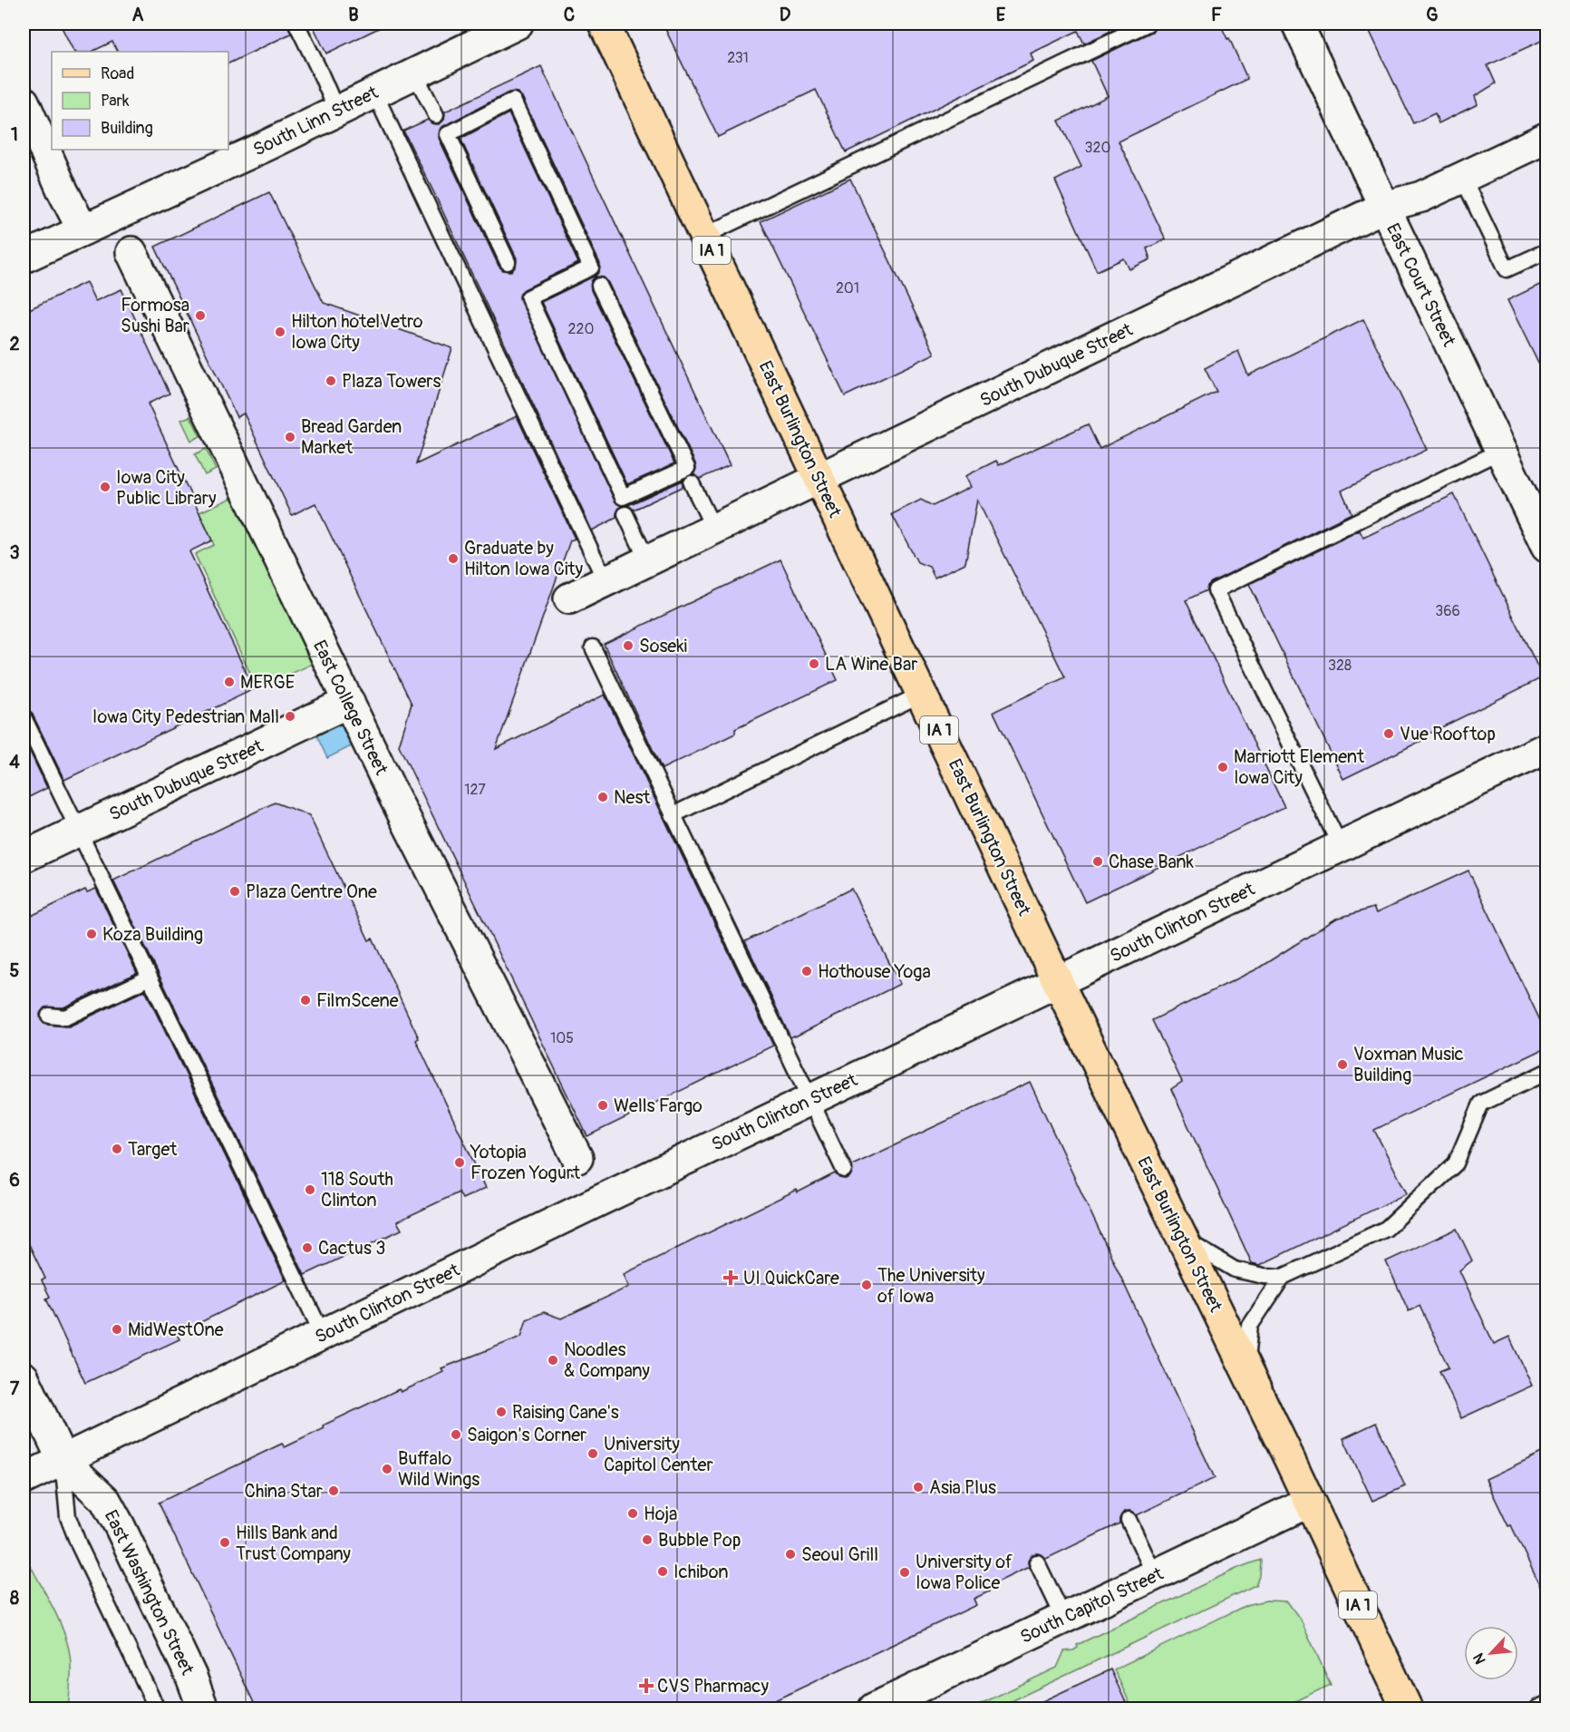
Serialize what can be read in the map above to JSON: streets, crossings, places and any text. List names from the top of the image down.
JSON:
{
  "streets": {
    "main road": ["IA 1", "East Burlington Street"],
    "street": [
      "South Linn Street",
      "East Court Street",
      "South Dubuque Street",
      "East College Street",
      "South Clinton Street",
      "East Washington Street",
      "South Capitol Street"
    ]
  },
  "crossings": [
    ["IA 1", "East Burlington Street"],
    ["IA 1", "South Capitol Street"],
    ["East Court Street", "South Dubuque Street"],
    ["South Dubuque Street", "East Burlington Street"],
    ["South Dubuque Street", "East College Street"],
    ["East Burlington Street", "South Clinton Street"],
    ["East Burlington Street", "South Capitol Street"],
    ["South Clinton Street", "East Washington Street"]
  ],
  "places": {
    "other": [
      "Formosa Sushi Bar",
      "Hilton hotelVetro Iowa City",
      "Plaza Towers",
      "Bread Garden Market",
      "Iowa City Public Library",
      "Graduate by Hilton Iowa City",
      "Soseki",
      "LA Wine Bar",
      "MERGE",
      "Iowa City Pedestrian Mall",
      "Vue Rooftop",
      "Marriott Element Iowa City",
      "Nest",
      "Chase Bank",
      "Plaza Centre One",
      "Koza Building",
      "Hothouse Yoga",
      "FilmScene",
      "Voxman Music Building",
      "Wells Fargo",
      "Target",
      "Yotopia Frozen Yogurt",
      "118 South Clinton",
      "Cactus 3",
      "The University of Iowa",
      "MidWestOne",
      "Noodles & Company",
      "Raising Cane's",
      "Saigon's Corner",
      "University Capitol Center",
      "Buffalo Wild Wings",
      "Asia Plus",
      "China Star",
      "Hoja",
      "Bubble Pop",
      "Hills Bank and Trust Company",
      "Seoul Grill",
      "Ichibon",
      "University of Iowa Police"
    ],
    "health": ["UI QuickCare", "CVS Pharmacy"]
  },
  "house_numbers": [
    "231",
    "320",
    "201",
    "220",
    "366",
    "328",
    "127",
    "105"
  ],
  "legend": ["Road", "Park", "Building"],
  "north": "bottom left",
  "grid": {
    "columns": [
      "A",
      "B",
      "C",
      "D",
      "E",
      "F",
      "G"
    ],
    "rows": [
      "1",
      "2",
      "3",
      "4",
      "5",
      "6",
      "7",
      "8"
    ]
  }
}
